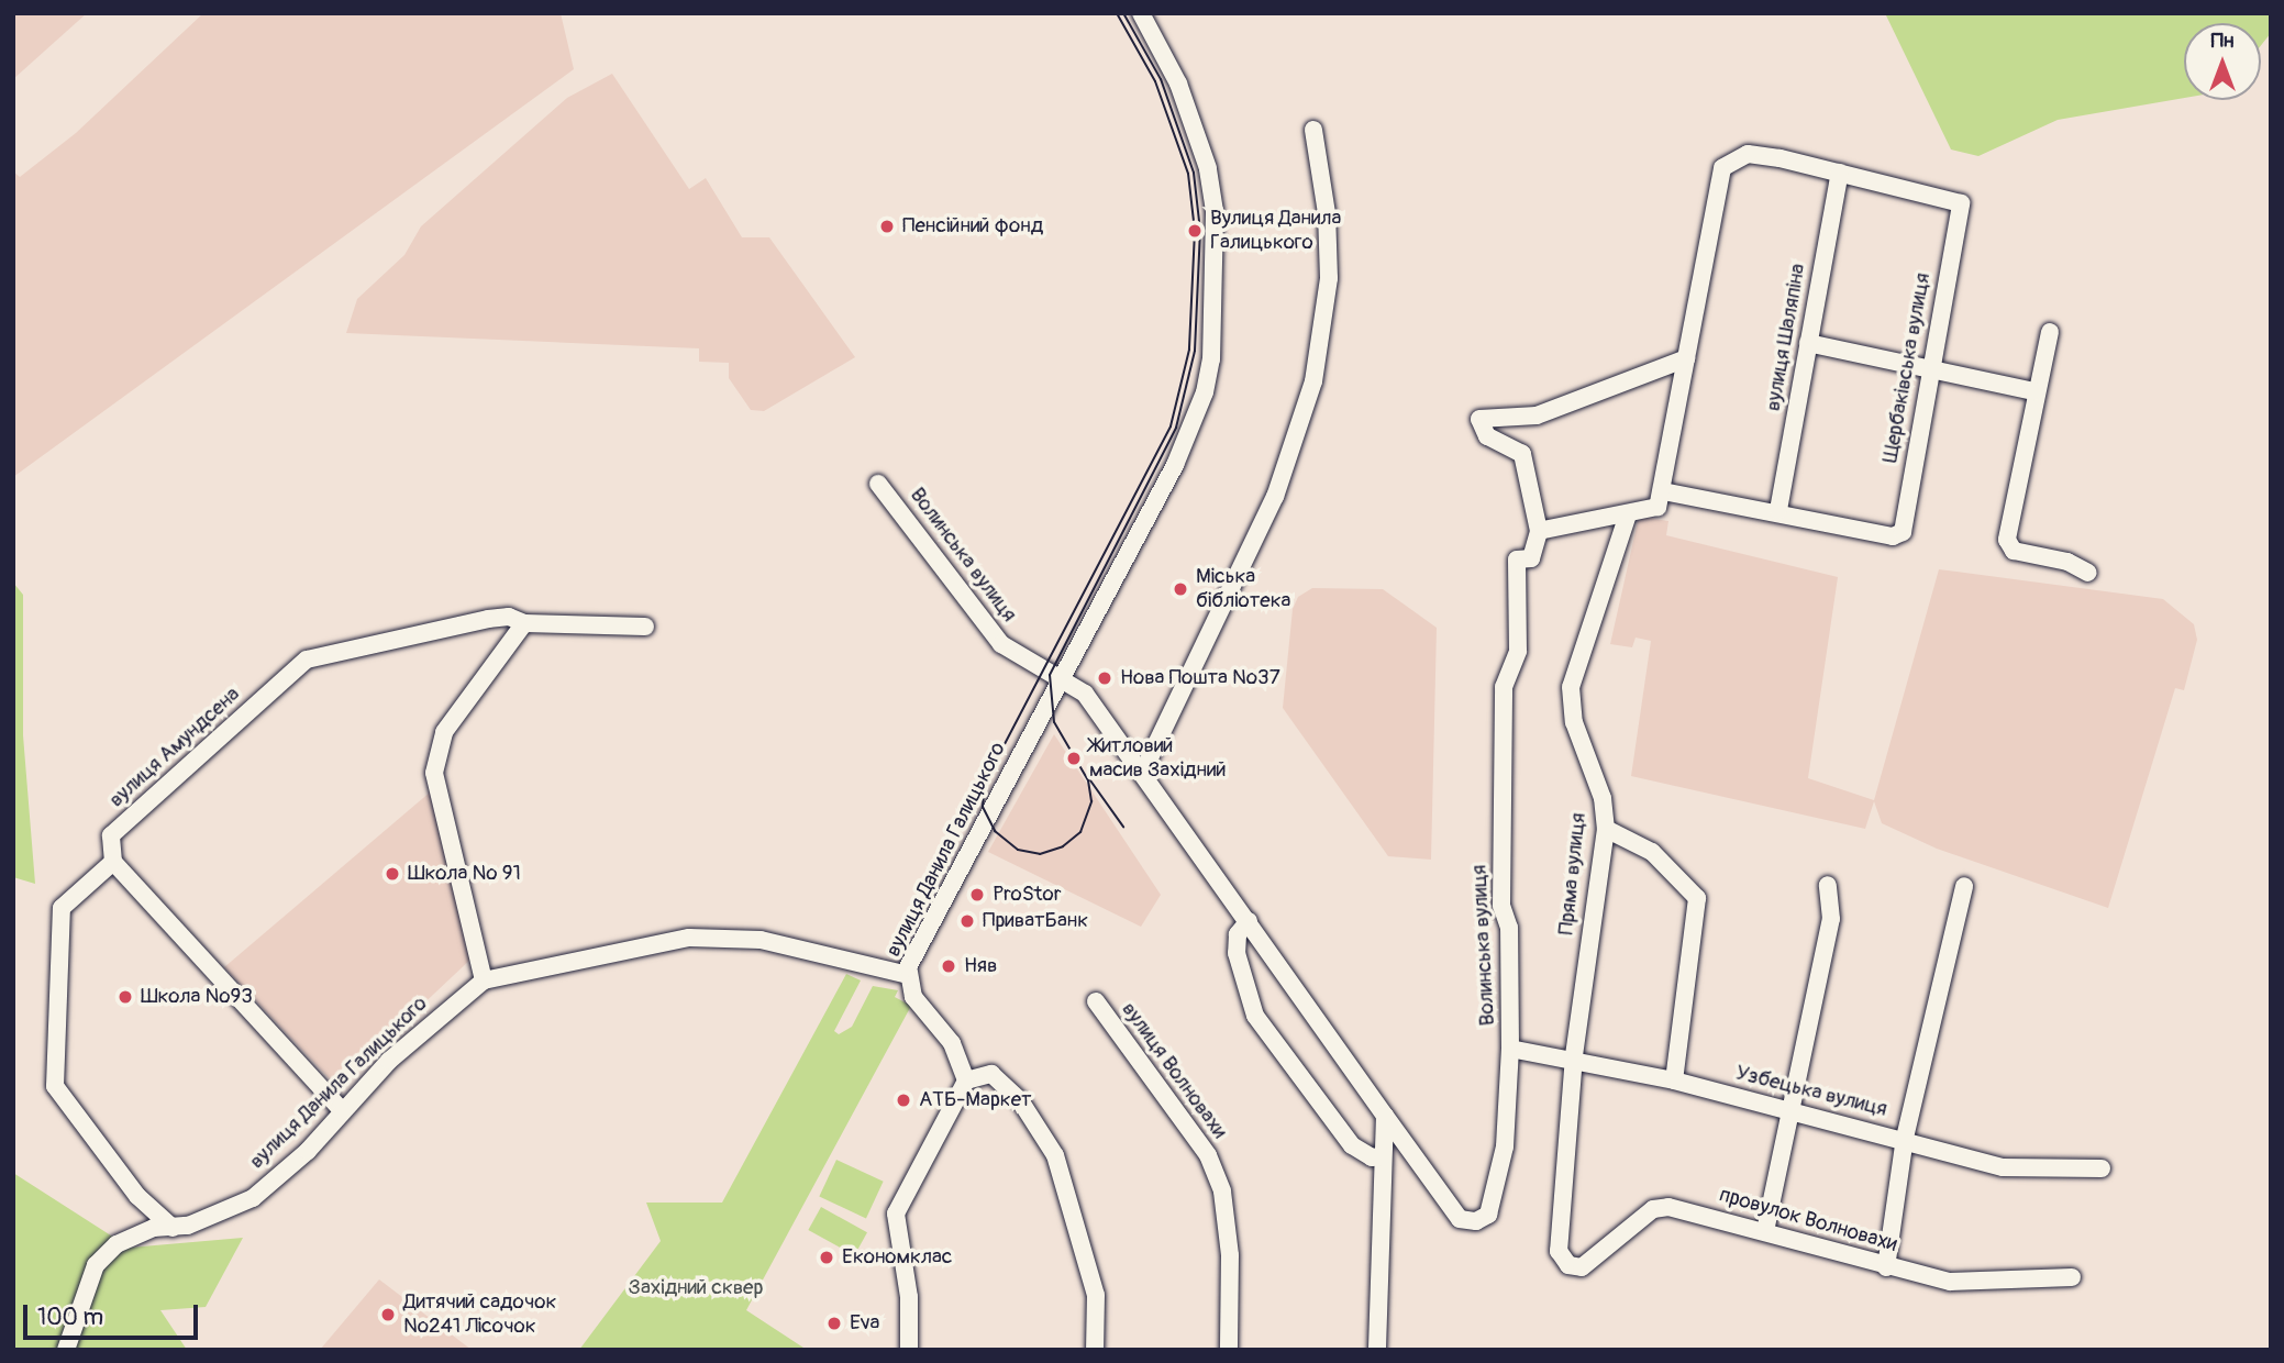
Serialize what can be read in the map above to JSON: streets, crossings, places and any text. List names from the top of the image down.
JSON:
{
  "streets": {
    "street": [
      "вулиця Шаляпіна",
      "Щербаківська вулиця",
      "Волинська вулиця",
      "вулиця Амундсена",
      "вулиця Данила Галицького",
      "Пряма вулиця",
      "вулиця Волновахи",
      "Узбецька вулиця",
      "провулок Волновахи"
    ]
  },
  "crossings": [
    ["вулиця Шаляпіна", "Щербаківська вулиця"],
    ["Волинська вулиця", "вулиця Данила Галицького"],
    ["Волинська вулиця", "Узбецька вулиця"],
    ["Пряма вулиця", "Узбецька вулиця"],
    ["Пряма вулиця", "провулок Волновахи"]
  ],
  "parks": ["Західний сквер"],
  "places": [
    "Пенсійний фонд",
    "Вулиця Данила Галицького",
    "Міська бібліотека",
    "Нова Пошта №37",
    "Житловий масив Західний",
    "Школа № 91",
    "ProStor",
    "ПриватБанк",
    "Няв",
    "Школа №93",
    "АТБ-Маркет",
    "Економклас",
    "Дитячий садочок №241 Лісочок",
    "Eva"
  ],
  "scale_bar": "100 m",
  "north": "top"
}
